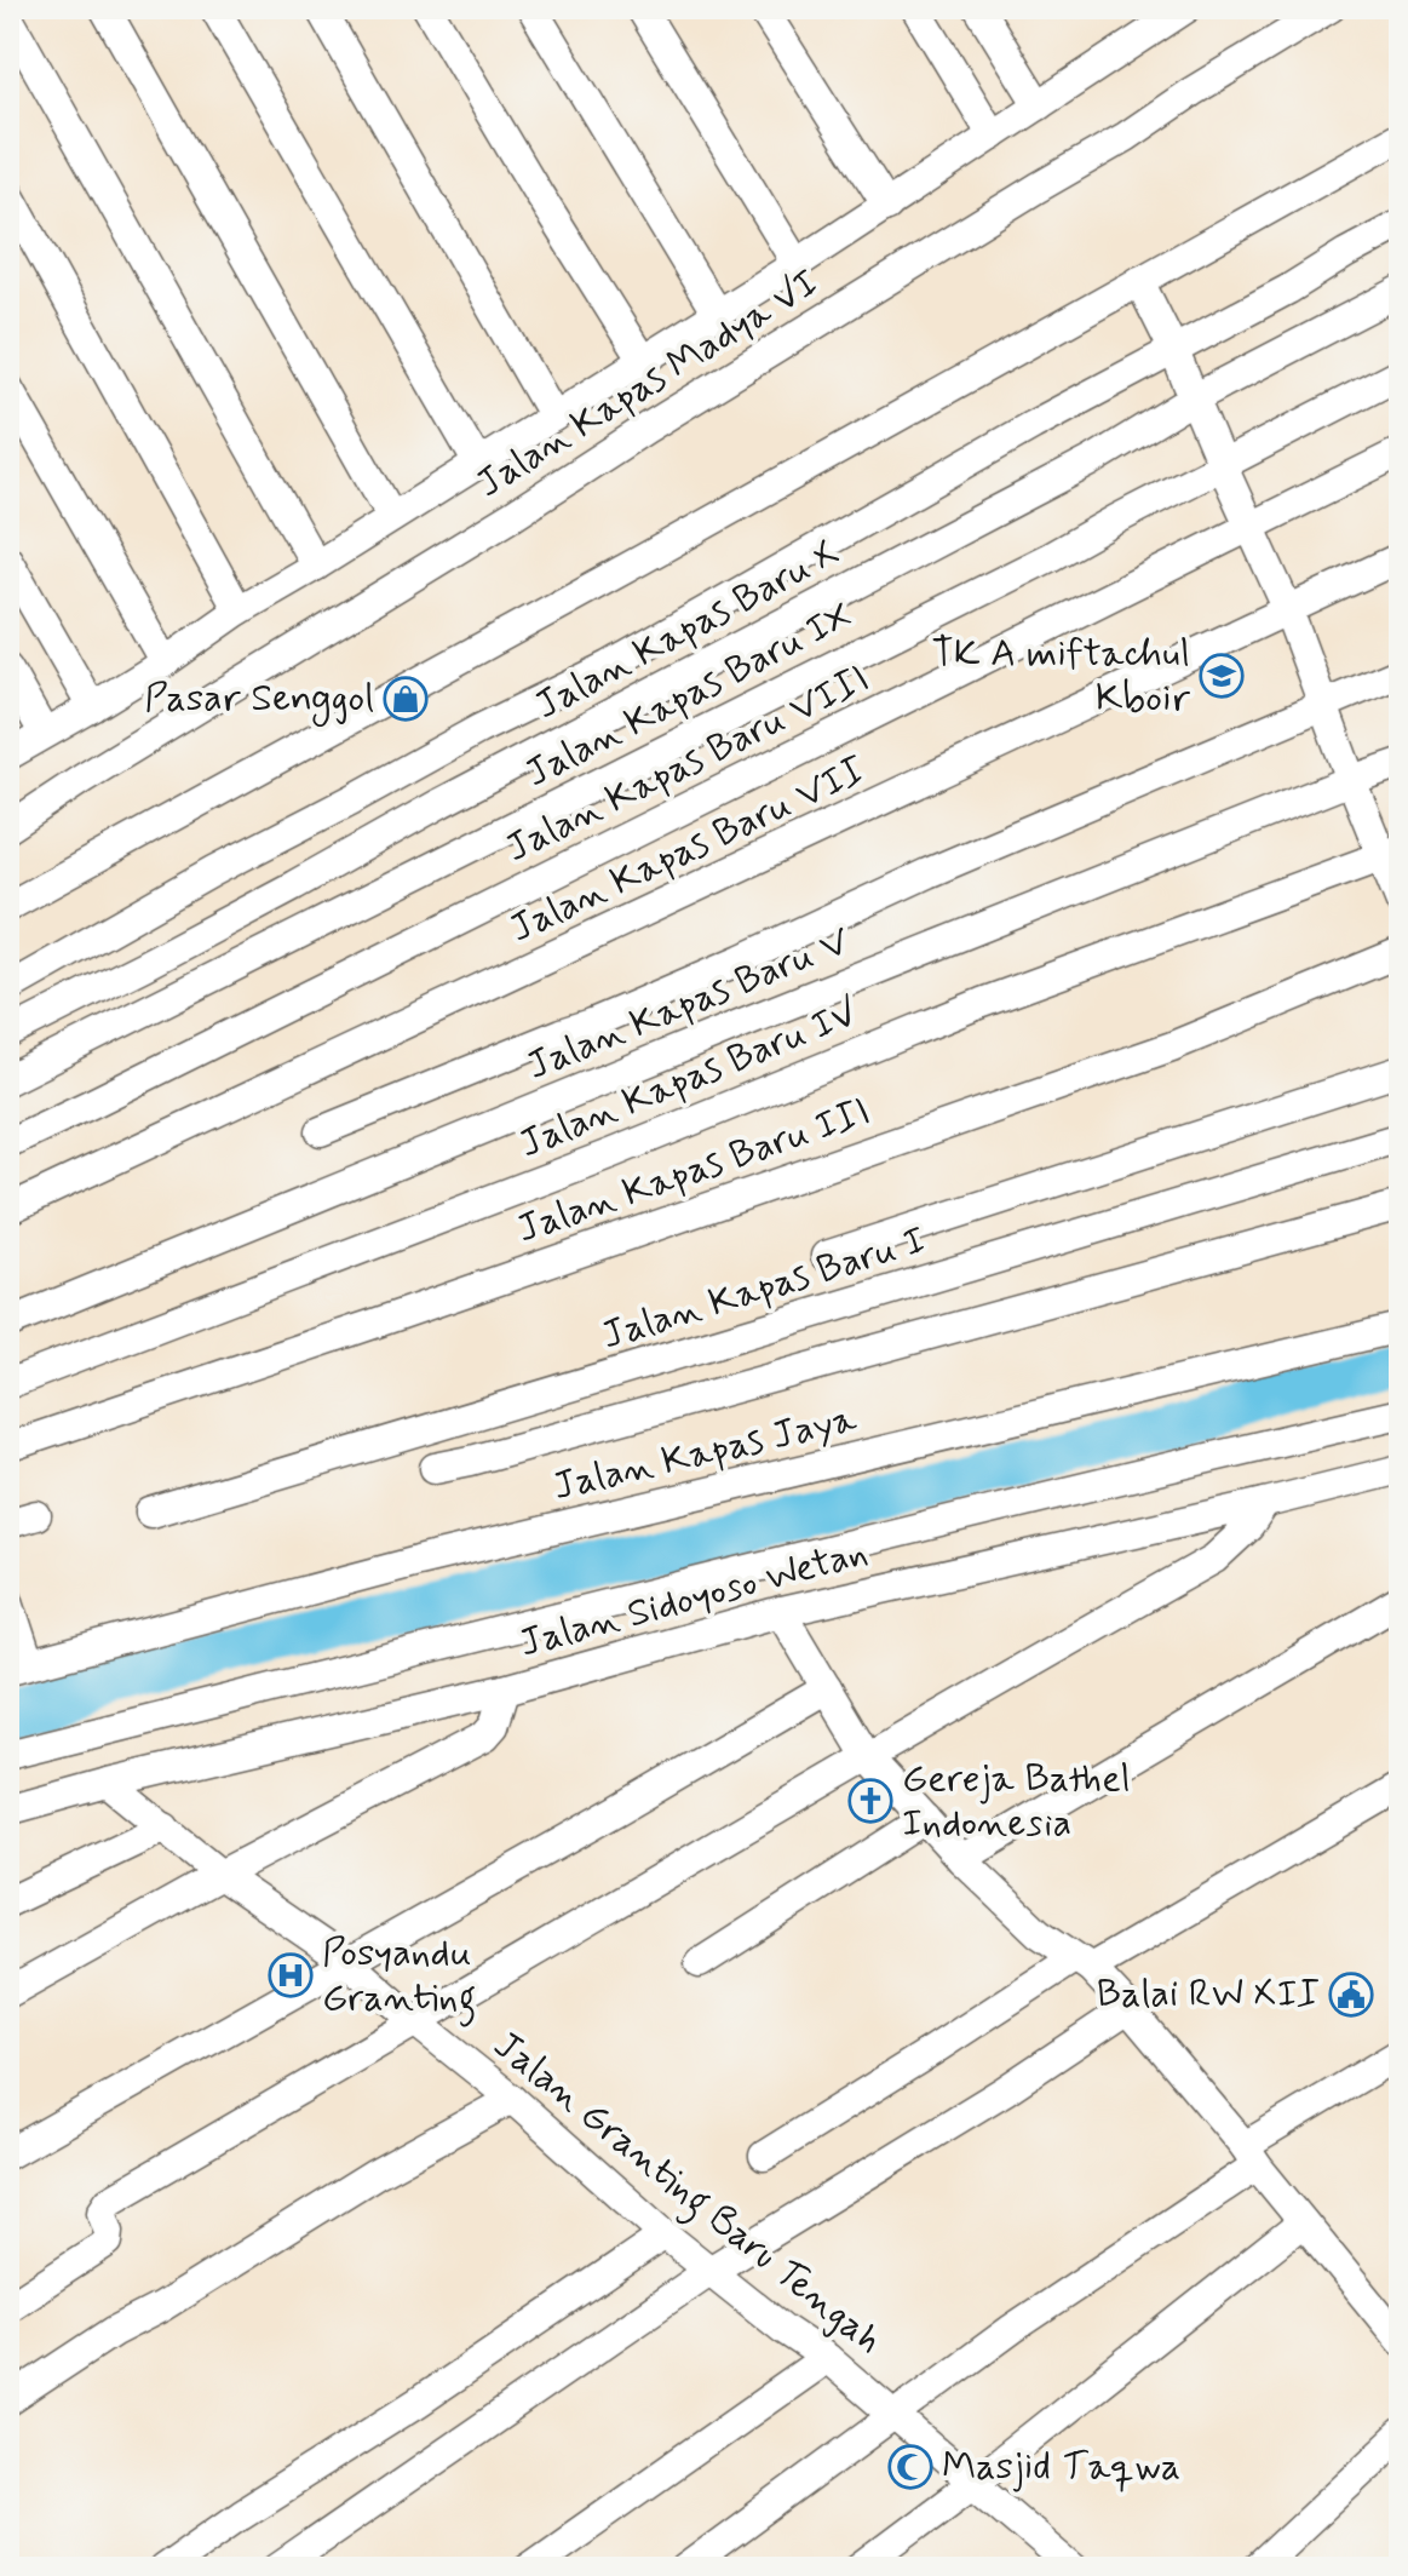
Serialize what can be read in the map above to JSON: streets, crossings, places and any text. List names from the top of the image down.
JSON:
{
  "streets": {
    "street": [
      "Jalan Kapas Madya VI",
      "Jalan Kapas Baru X",
      "Jalan Kapas Baru IX",
      "Jalan Kapas Baru VIII",
      "Jalan Kapas Baru VII",
      "Jalan Kapas Baru V",
      "Jalan Kapas Baru IV",
      "Jalan Kapas Baru III",
      "Jalan Kapas Baru I",
      "Jalan Kapas Jaya",
      "Jalan Sidoyoso Wetan",
      "Jalan Granting Baru Tengah"
    ]
  },
  "crossings": [
    ["Jalan Sidoyoso Wetan", "Jalan Granting Baru Tengah"]
  ],
  "places": {
    "school or university": ["TK A miftachul Kboir"],
    "shop": ["Pasar Senggol"],
    "church": ["Gereja Bathel Indonesia"],
    "hospital": ["Posyandu Granting"],
    "public building": ["Balai RW XII"],
    "mosque": ["Masjid Taqwa"]
  }
}
